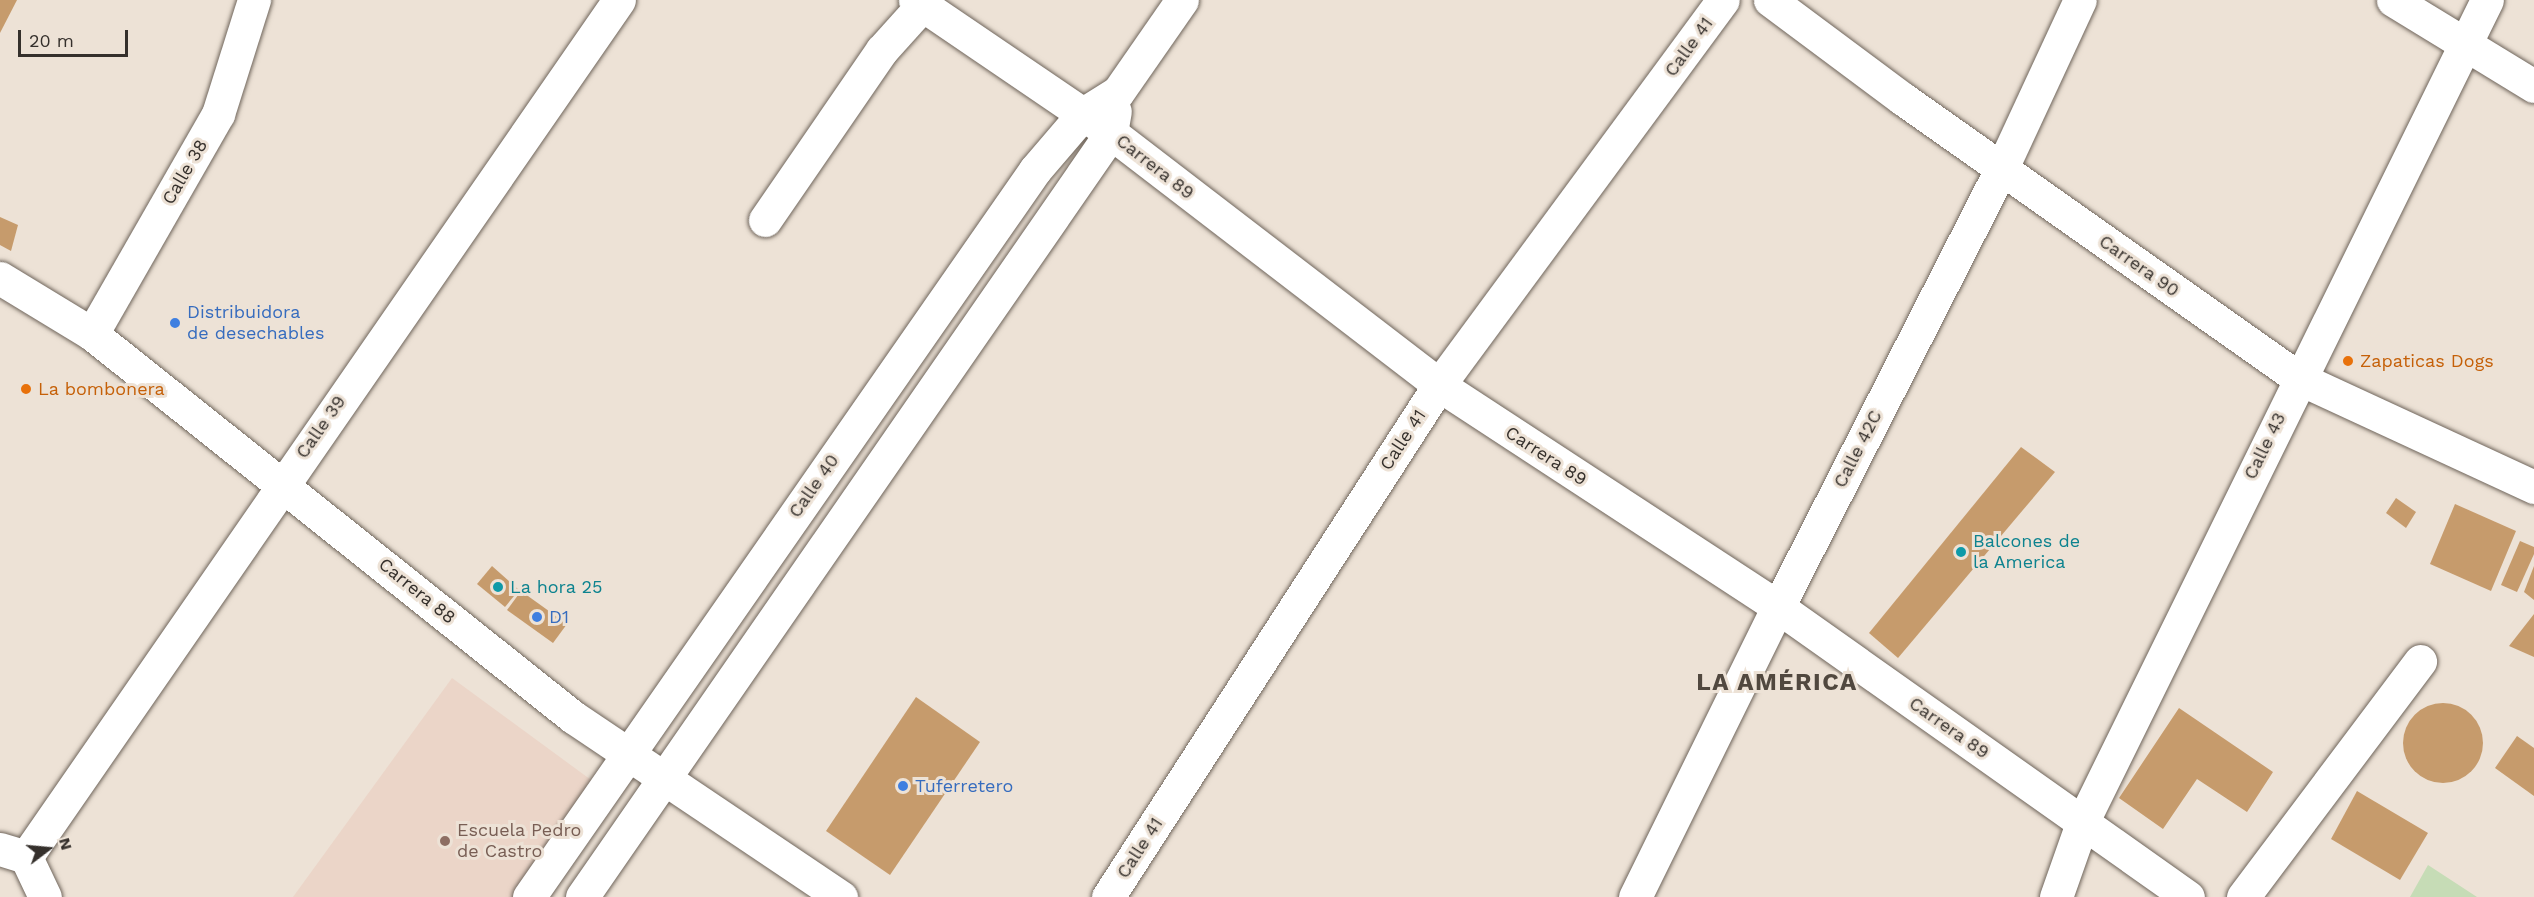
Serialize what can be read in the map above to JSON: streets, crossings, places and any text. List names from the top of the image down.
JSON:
{
  "streets": {
    "street": [
      "Calle 41",
      "Carrera 89",
      "Calle 38",
      "Carrera 90",
      "Calle 39",
      "Calle 43",
      "Calle 42C",
      "Calle 40",
      "Carrera 88"
    ]
  },
  "crossings": [
    ["Calle 41", "Carrera 89"],
    ["Carrera 89", "Calle 43"],
    ["Carrera 89", "Calle 42C"],
    ["Carrera 89", "Calle 40"],
    ["Calle 38", "Carrera 88"],
    ["Carrera 90", "Calle 43"],
    ["Carrera 90", "Calle 42C"],
    ["Calle 39", "Carrera 88"],
    ["Calle 40", "Carrera 88"]
  ],
  "districts": ["LA AMÉRICA"],
  "places": [
    "Distribuidora de desechables",
    "Zapaticas Dogs",
    "La bombonera",
    "Balcones de la America",
    "La hora 25",
    "D1",
    "Tuferretero",
    "Escuela Pedro de Castro"
  ],
  "scale_bar": "20 m",
  "north": "right"
}
